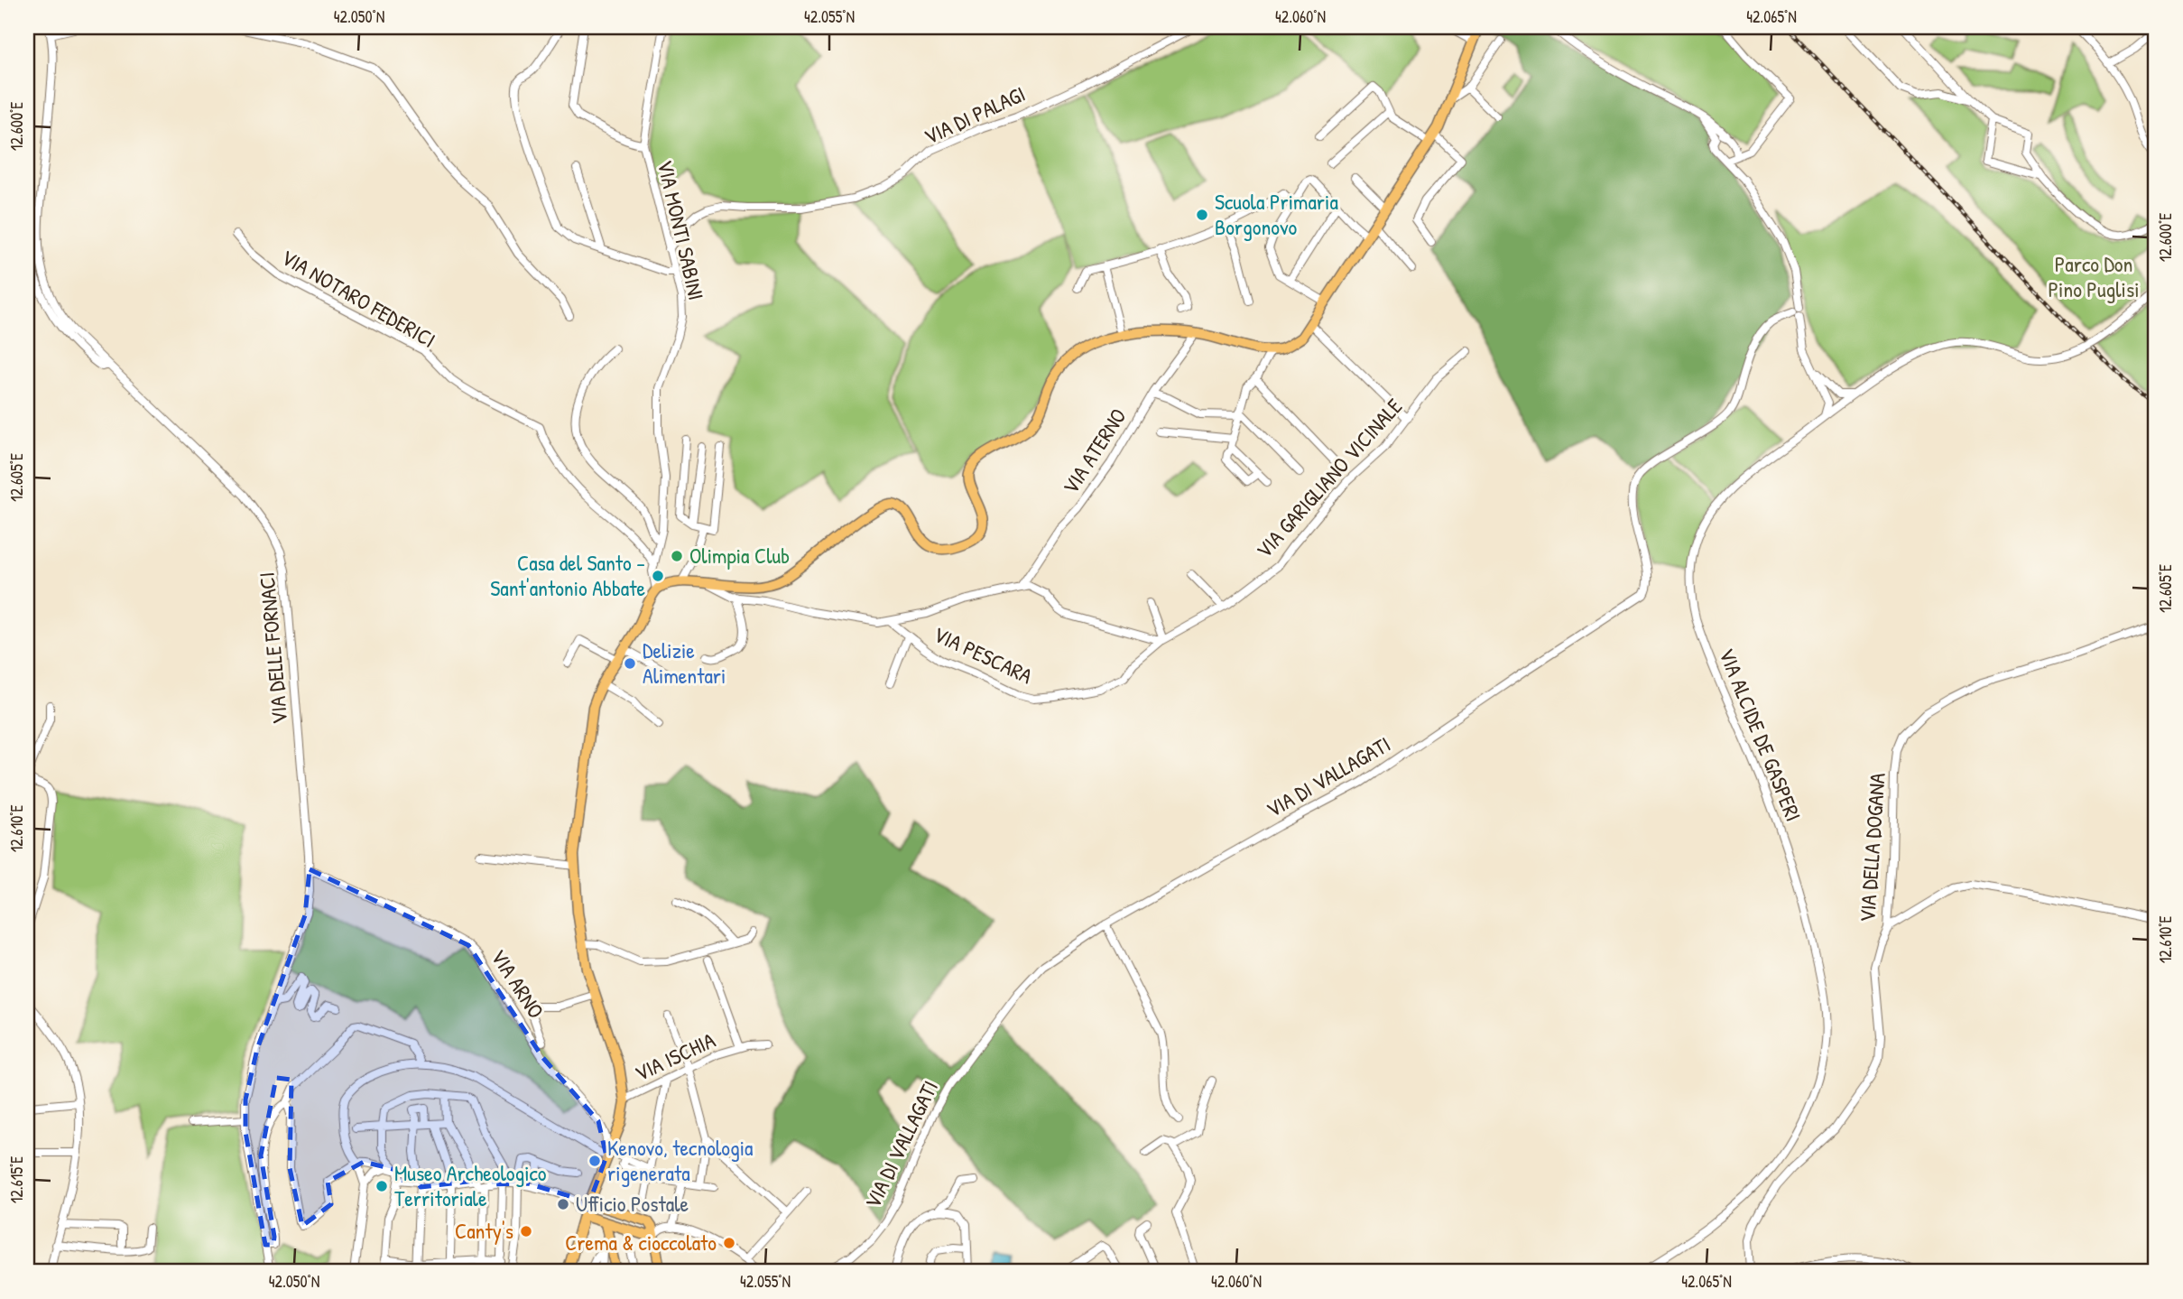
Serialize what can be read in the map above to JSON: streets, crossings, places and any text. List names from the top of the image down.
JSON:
{
  "streets": {
    "street": [
      "VIA DI PALAGI",
      "VIA MONTI SABINI",
      "VIA NOTARO FEDERICI",
      "VIA ATERNO",
      "VIA GARIGLIANO VICINALE",
      "VIA DELLE FORNACI",
      "VIA PESCARA",
      "VIA ALCIDE DE GASPERI",
      "VIA DI VALLAGATI",
      "VIA DELLA DOGANA",
      "VIA ARNO",
      "VIA ISCHIA"
    ]
  },
  "crossings": [
    ["VIA DI PALAGI", "VIA MONTI SABINI"],
    ["VIA MONTI SABINI", "VIA NOTARO FEDERICI"],
    ["VIA GARIGLIANO VICINALE", "VIA PESCARA"],
    ["VIA DELLE FORNACI", "VIA ARNO"]
  ],
  "parks": ["Parco Don Pino Puglisi"],
  "places": [
    "Scuola Primaria Borgonovo",
    "Olimpia Club",
    "Casa del Santo - Sant'antonio Abbate",
    "Delizie Alimentari",
    "Kenovo, tecnologia rigenerata",
    "Museo Archeologico Territoriale",
    "Ufficio Postale",
    "Canty's",
    "Crema & cioccolato"
  ],
  "coordinates": [
    "42.050°N",
    "42.055°N",
    "42.060°N",
    "42.065°N",
    "12.600°E",
    "12.605°E",
    "12.610°E",
    "12.615°E"
  ]
}
